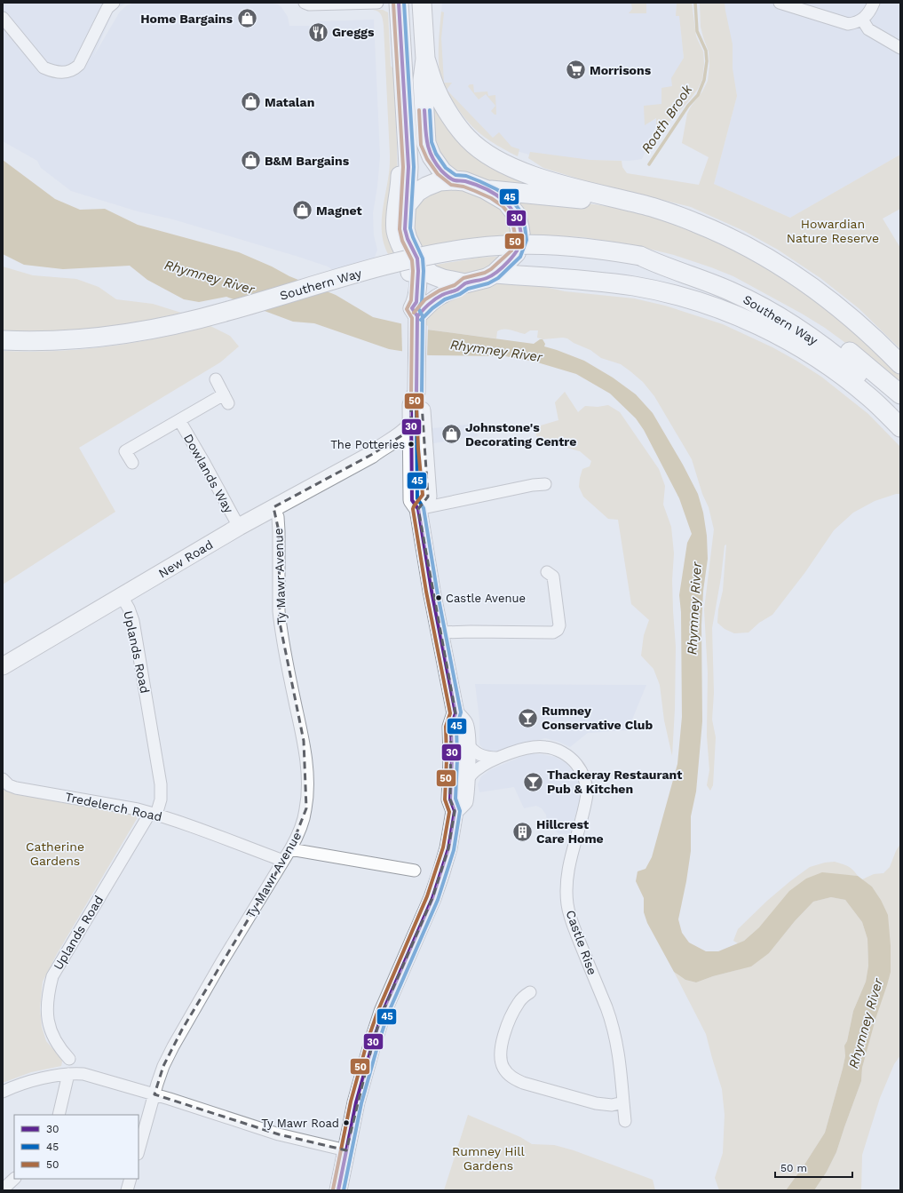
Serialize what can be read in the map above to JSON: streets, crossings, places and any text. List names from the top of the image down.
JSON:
{
  "streets": {
    "main road": ["Southern Way", "New Road"],
    "street": [
      "Dowlands Way",
      "Ty Mawr Avenue",
      "Uplands Road",
      "Tredelerch Road",
      "Castle Rise"
    ]
  },
  "crossings": [
    ["Dowlands Way", "New Road"],
    ["New Road", "Ty Mawr Avenue"],
    ["New Road", "Uplands Road"],
    ["Ty Mawr Avenue", "Tredelerch Road"],
    ["Uplands Road", "Tredelerch Road"]
  ],
  "water": ["Roath Brook", "Rhymney River"],
  "parks": ["Howardian Nature Reserve", "Catherine Gardens", "Rumney Hill Gardens"],
  "places": {
    "shop": [
      "Home Bargains",
      "Matalan",
      "B&M Bargains",
      "Magnet",
      "Johnstone's Decorating Centre"
    ],
    "restaurant": ["Greggs"],
    "supermarket": ["Morrisons"],
    "other": ["The Potteries", "Castle Avenue", "Ty Mawr Road"],
    "bar": ["Rumney Conservative Club", "Thackeray Restaurant Pub & Kitchen"],
    "building": ["Hillcrest Care Home"]
  },
  "lines": ["transit line 30", "transit line 45", "transit line 50"],
  "legend": ["30", "45", "50"],
  "scale_bar": "50 m"
}
